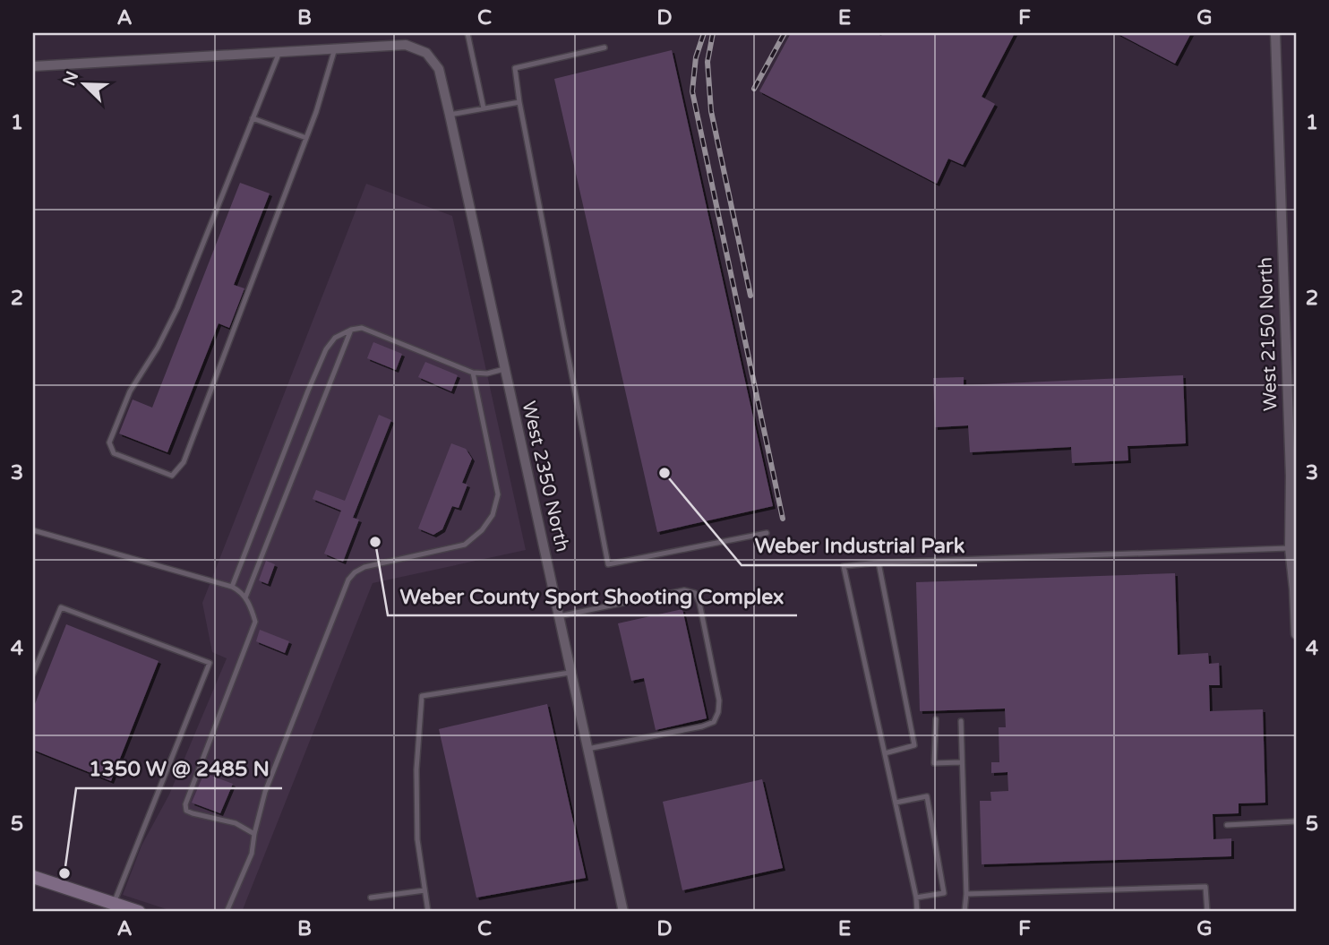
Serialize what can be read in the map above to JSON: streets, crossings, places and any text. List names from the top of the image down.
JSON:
{
  "streets": {
    "street": ["West 2150 North", "West 2350 North"]
  },
  "places": ["Weber Industrial Park", "Weber County Sport Shooting Complex", "1350 W @ 2485 N"],
  "north": "top left",
  "grid": {
    "columns": [
      "A",
      "B",
      "C",
      "D",
      "E",
      "F",
      "G"
    ],
    "rows": [
      "1",
      "2",
      "3",
      "4",
      "5"
    ]
  }
}
